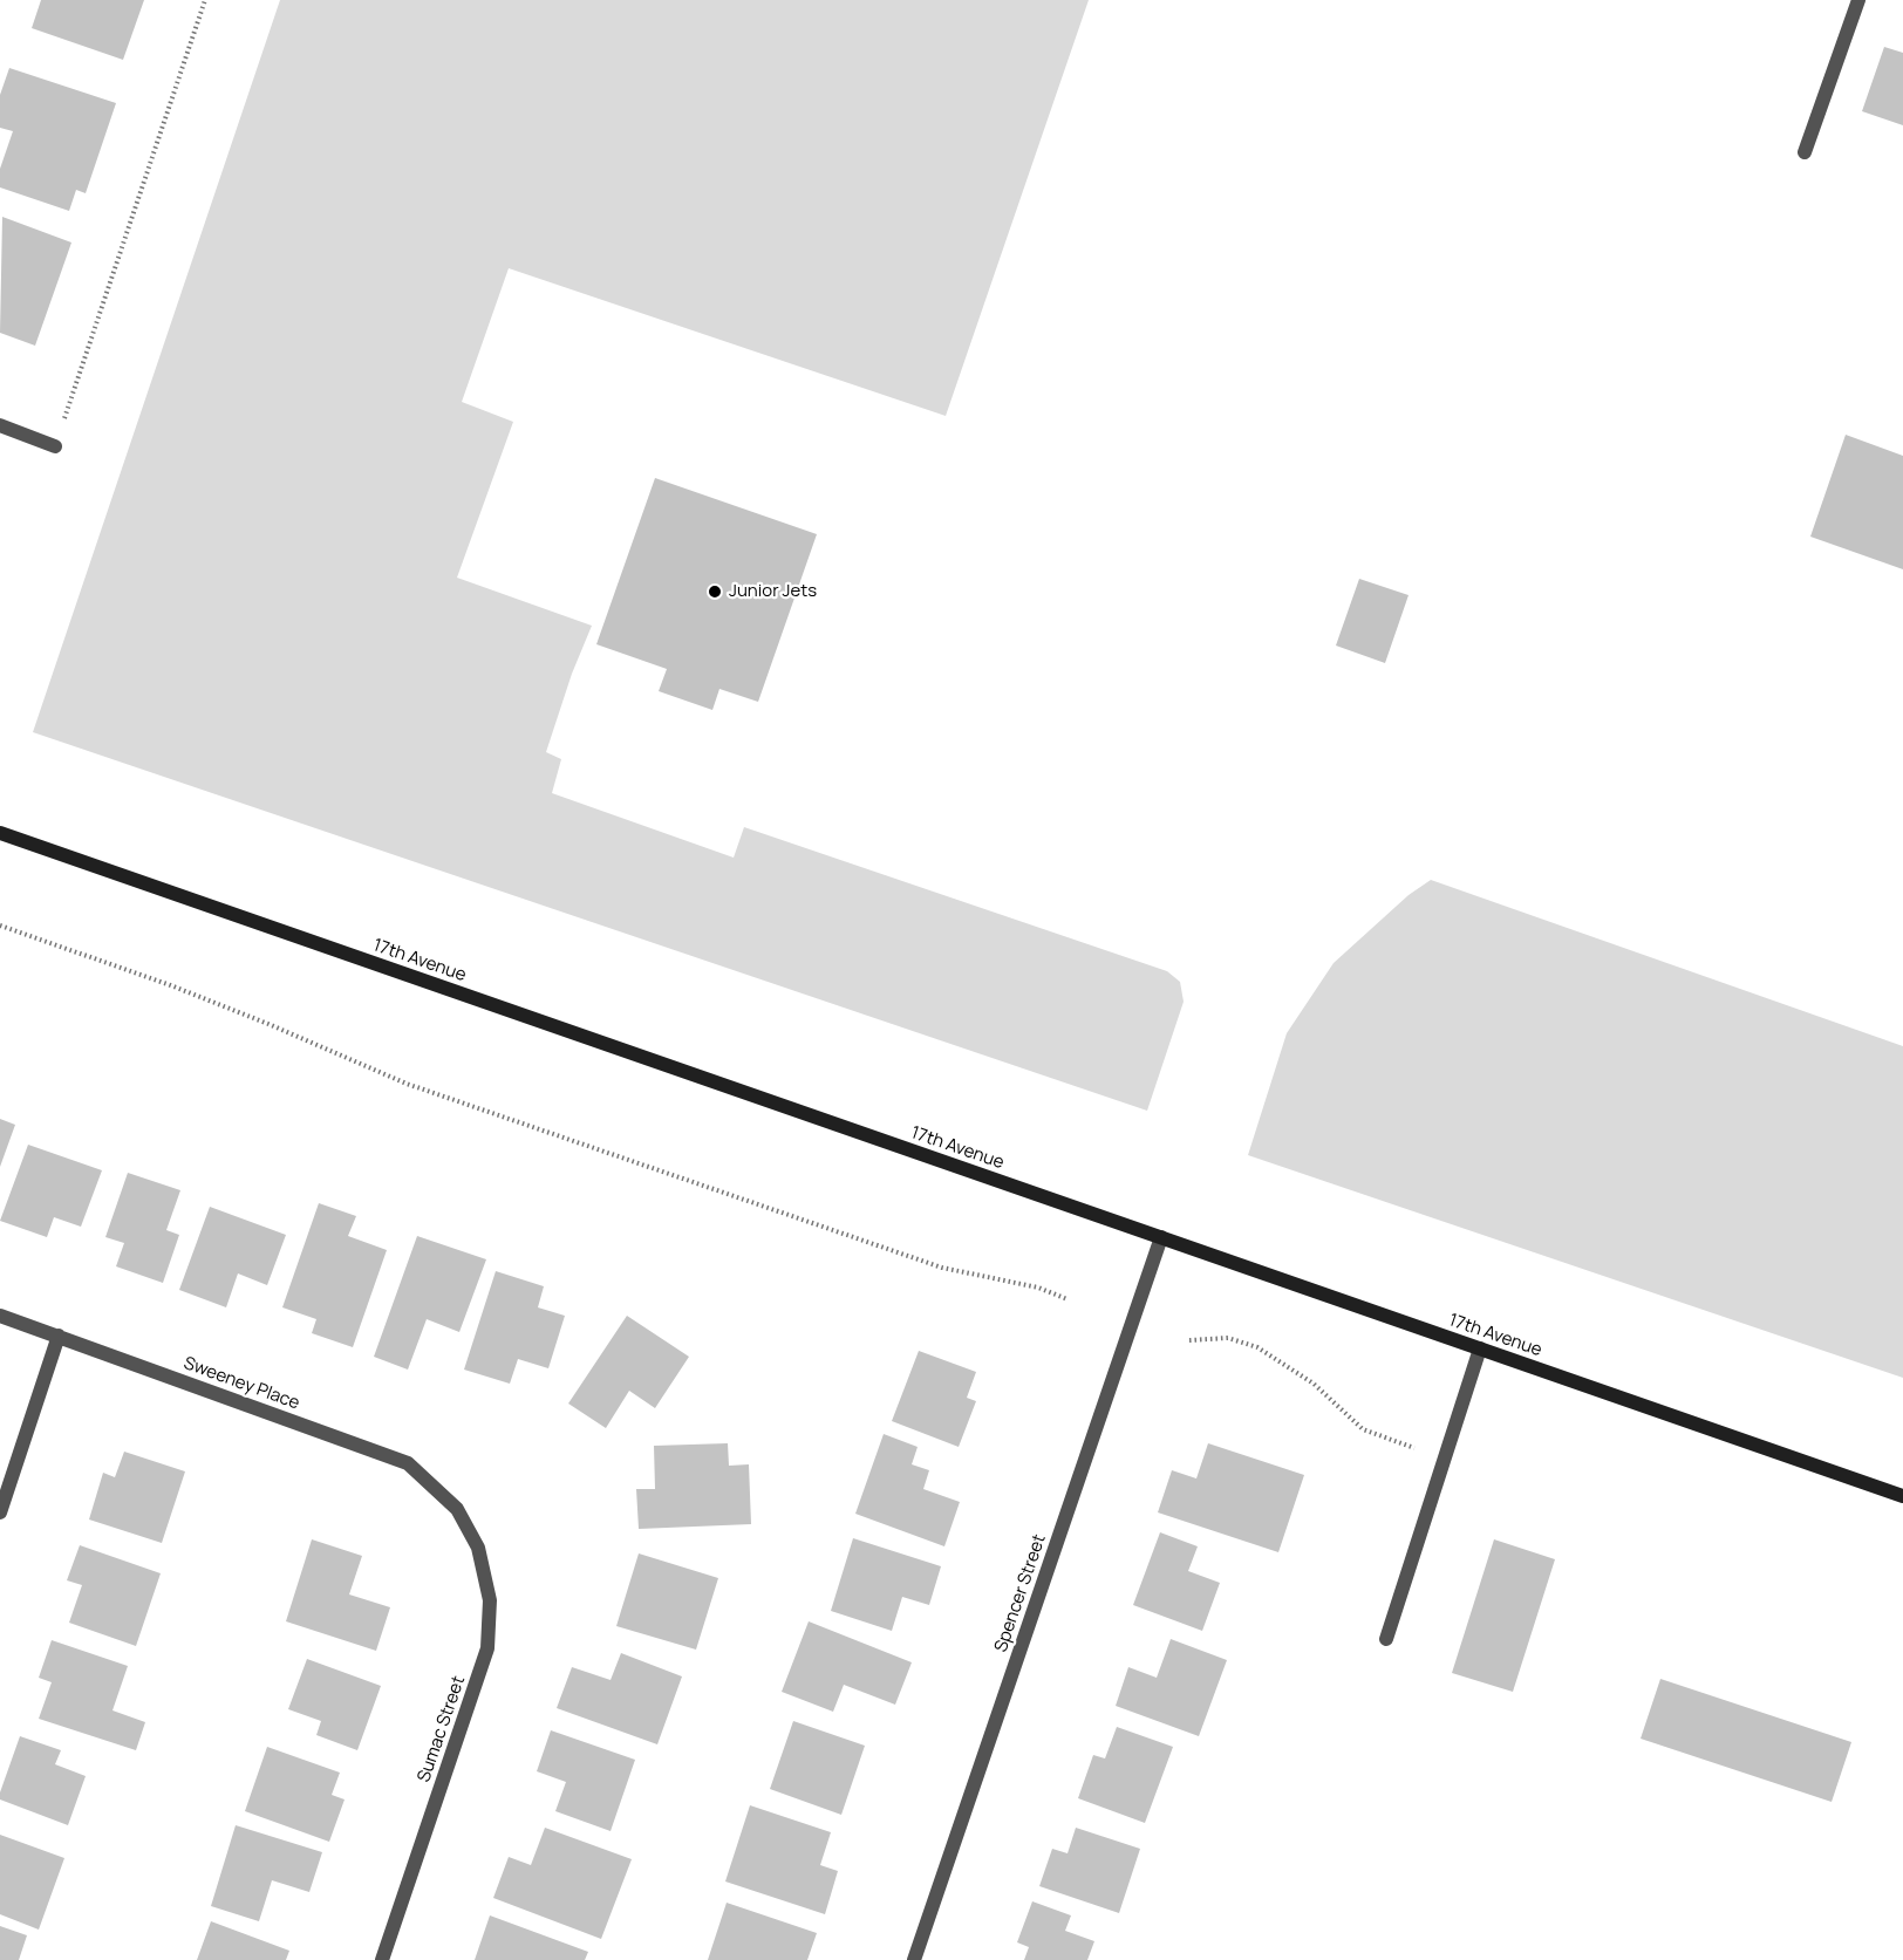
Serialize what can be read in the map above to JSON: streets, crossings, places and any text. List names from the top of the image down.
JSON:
{
  "streets": {
    "main road": ["17th Avenue"],
    "street": ["Sweeney Place", "Spencer Street", "Sumac Street"]
  },
  "crossings": [
    ["17th Avenue", "Spencer Street"],
    ["Sweeney Place", "Sumac Street"]
  ],
  "places": ["Junior Jets"]
}
